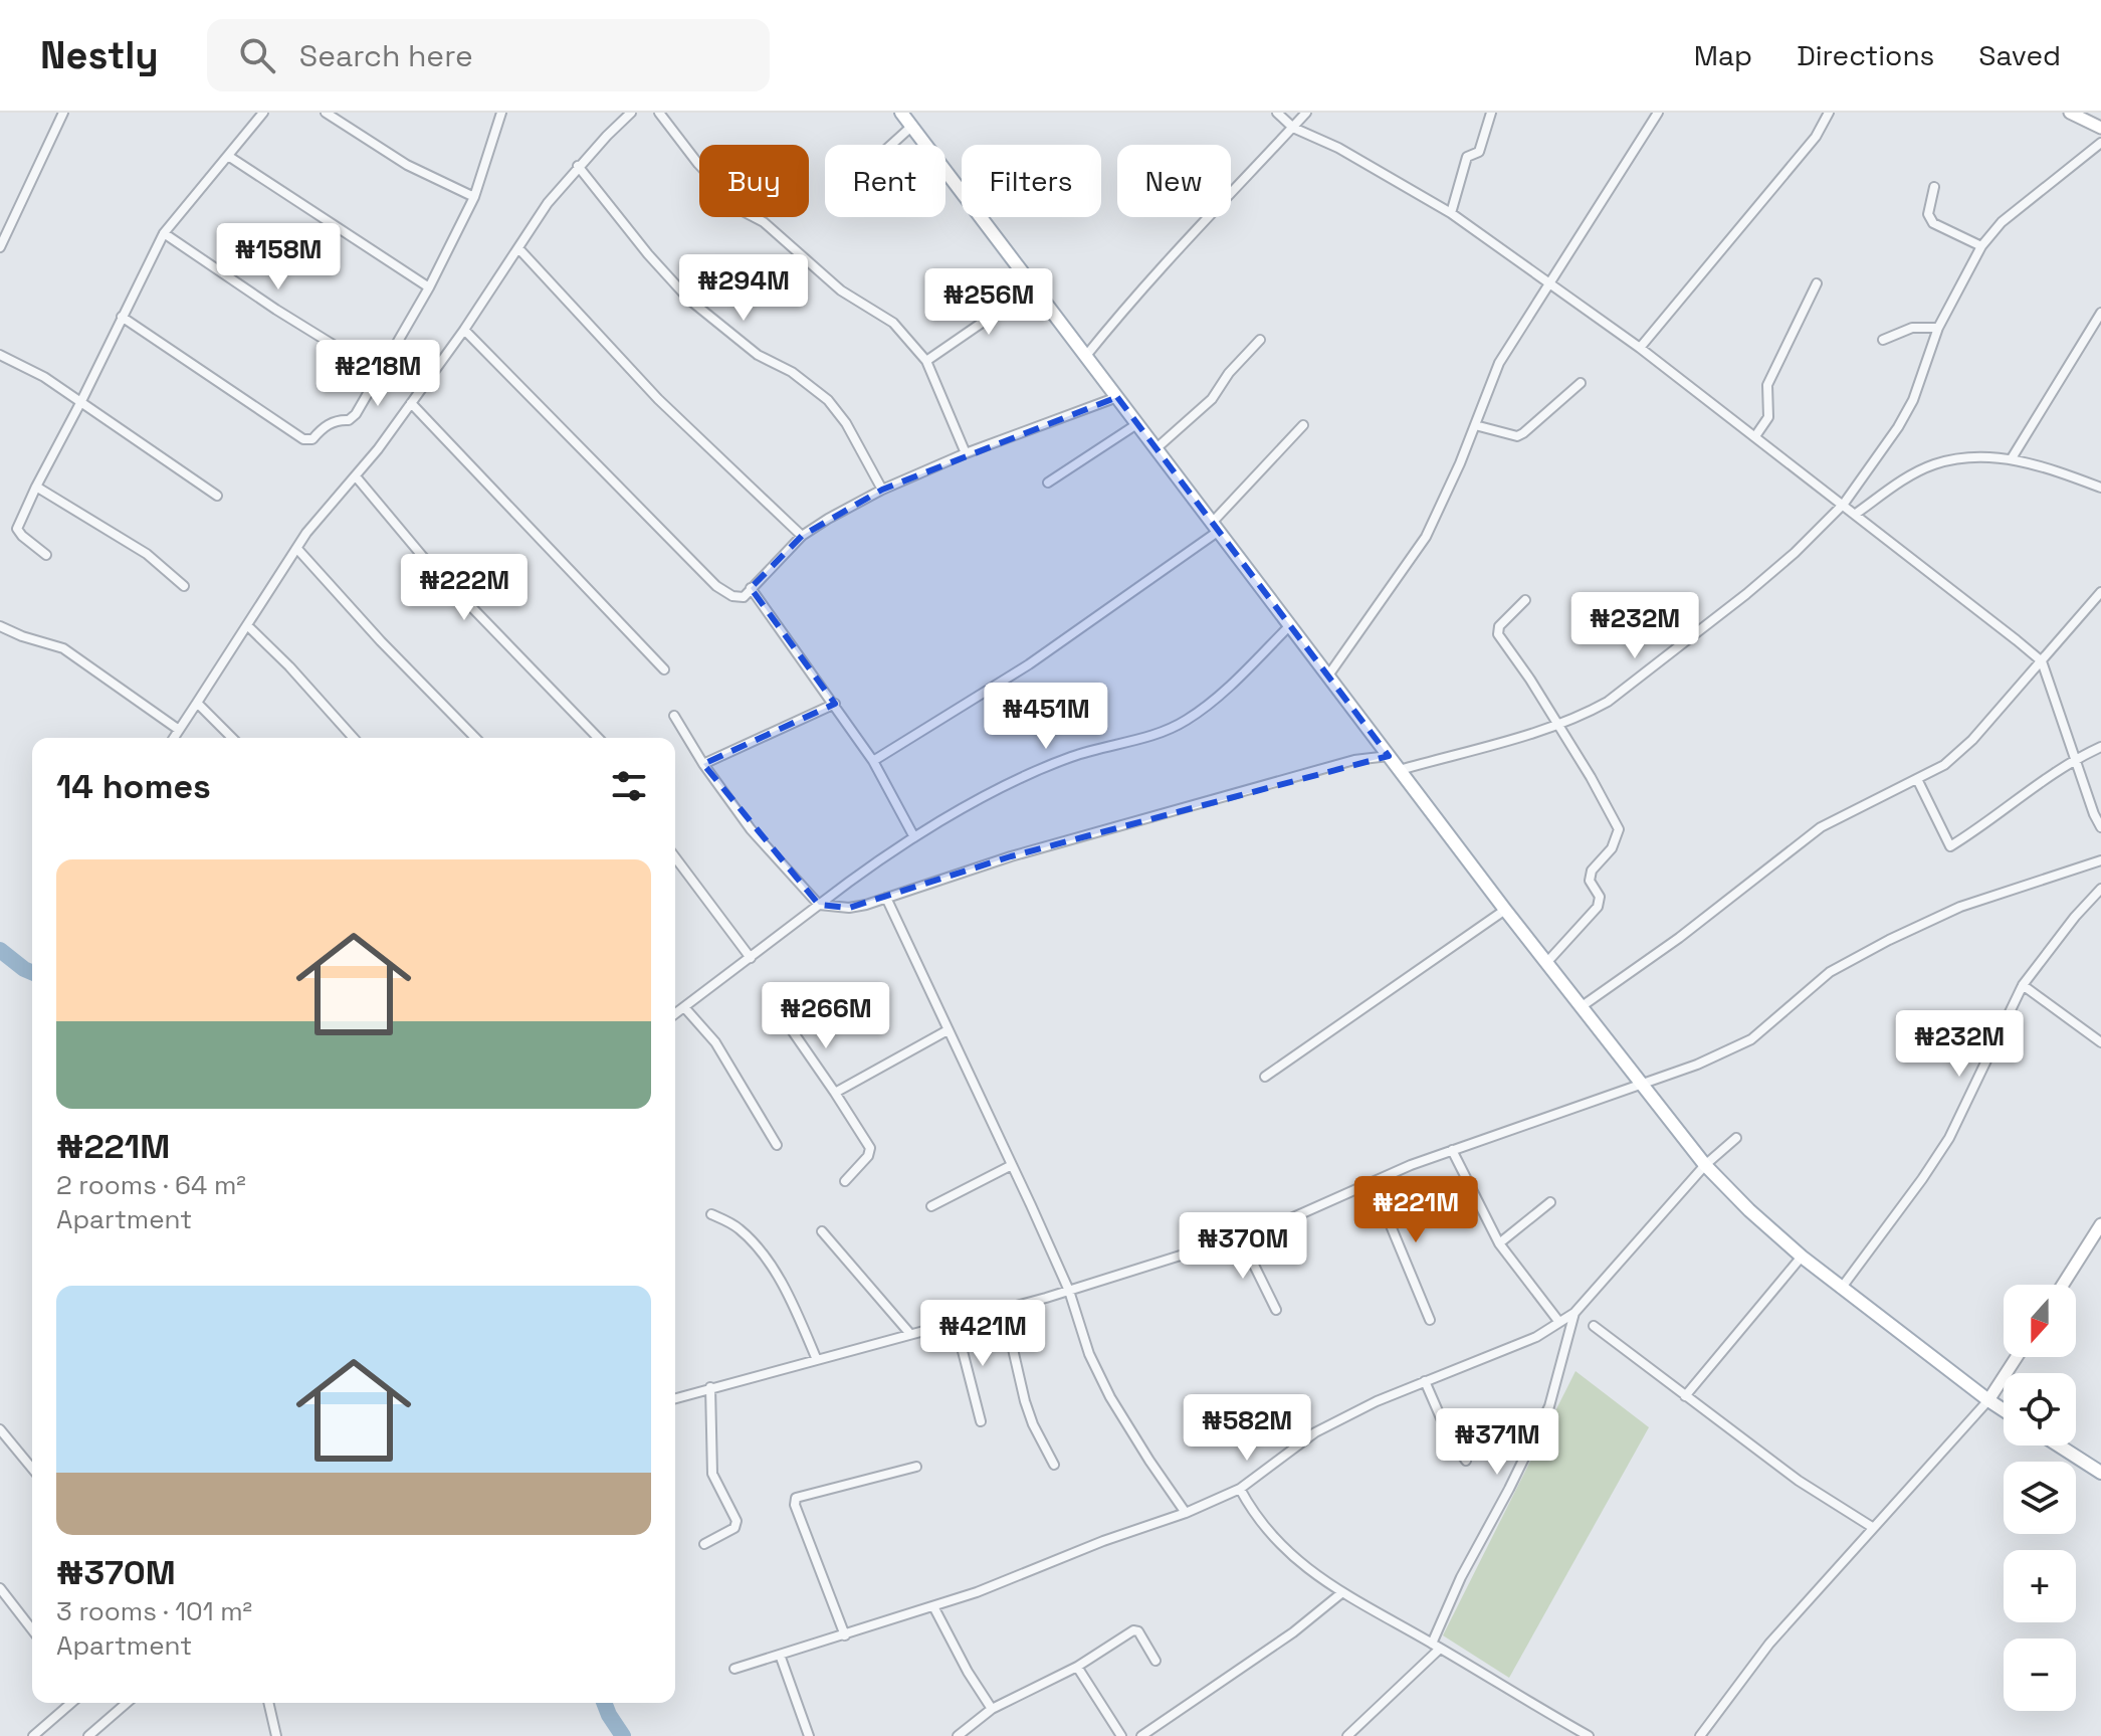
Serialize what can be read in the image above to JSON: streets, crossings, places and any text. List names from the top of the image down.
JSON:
{
  "north": "bottom",
  "page": {
    "header": "Nestly",
    "search": "Search here",
    "nav": ["Map", "Directions", "Saved"],
    "chip": [
      "Buy",
      "Rent",
      "Filters",
      "New"
    ],
    "price": [
      "₦158M",
      "₦294M",
      "₦256M",
      "₦218M",
      "₦222M",
      "₦232M",
      "₦451M",
      "₦266M",
      "₦232M",
      "₦221M",
      "₦370M",
      "₦421M",
      "₦582M",
      "₦371M"
    ],
    "heading": "14 homes",
    "list": [
      {
        "name": "₦221M",
        "note": "2 rooms · 64 m² · Apartment"
      },
      {
        "name": "₦370M",
        "note": "3 rooms · 101 m² · Apartment"
      }
    ],
    "map_buttons": ["+", "−"]
  }
}
